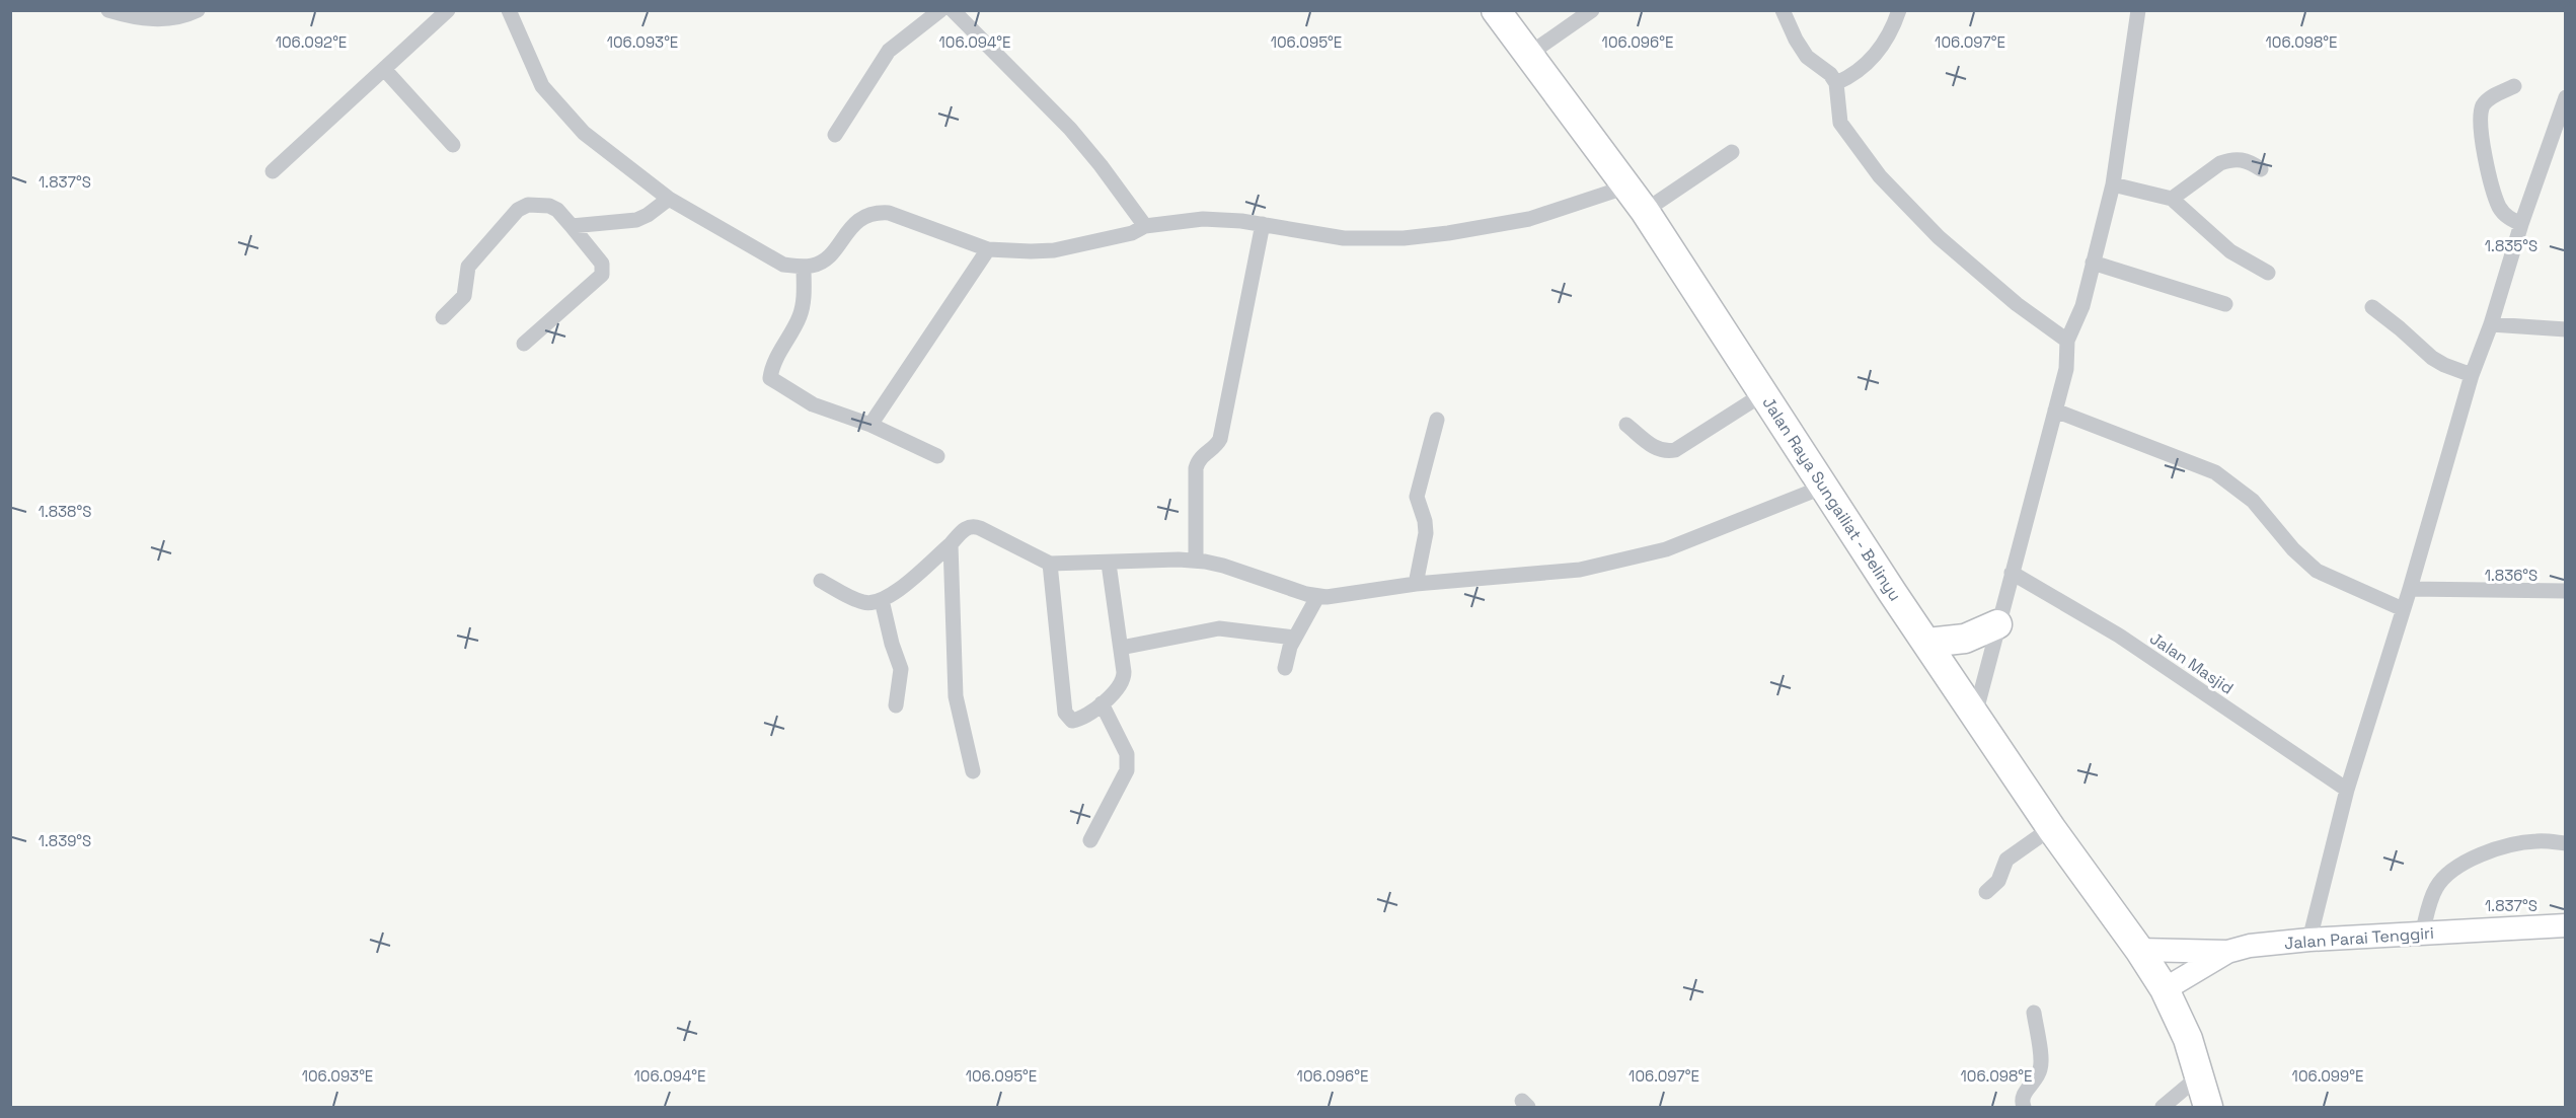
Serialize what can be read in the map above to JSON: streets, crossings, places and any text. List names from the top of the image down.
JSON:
{
  "streets": {
    "highway": ["Jalan Raya Sungailiat - Belinyu"],
    "street": ["Jalan Masjid", "Jalan Parai Tenggiri"]
  },
  "crossings": [
    ["Jalan Raya Sungailiat - Belinyu", "Jalan Parai Tenggiri"]
  ],
  "coordinates": [
    "106.092°E",
    "106.093°E",
    "106.094°E",
    "106.095°E",
    "106.096°E",
    "106.097°E",
    "106.098°E",
    "1.837°S",
    "1.835°S",
    "1.838°S",
    "1.836°S",
    "1.839°S",
    "106.099°E"
  ]
}
